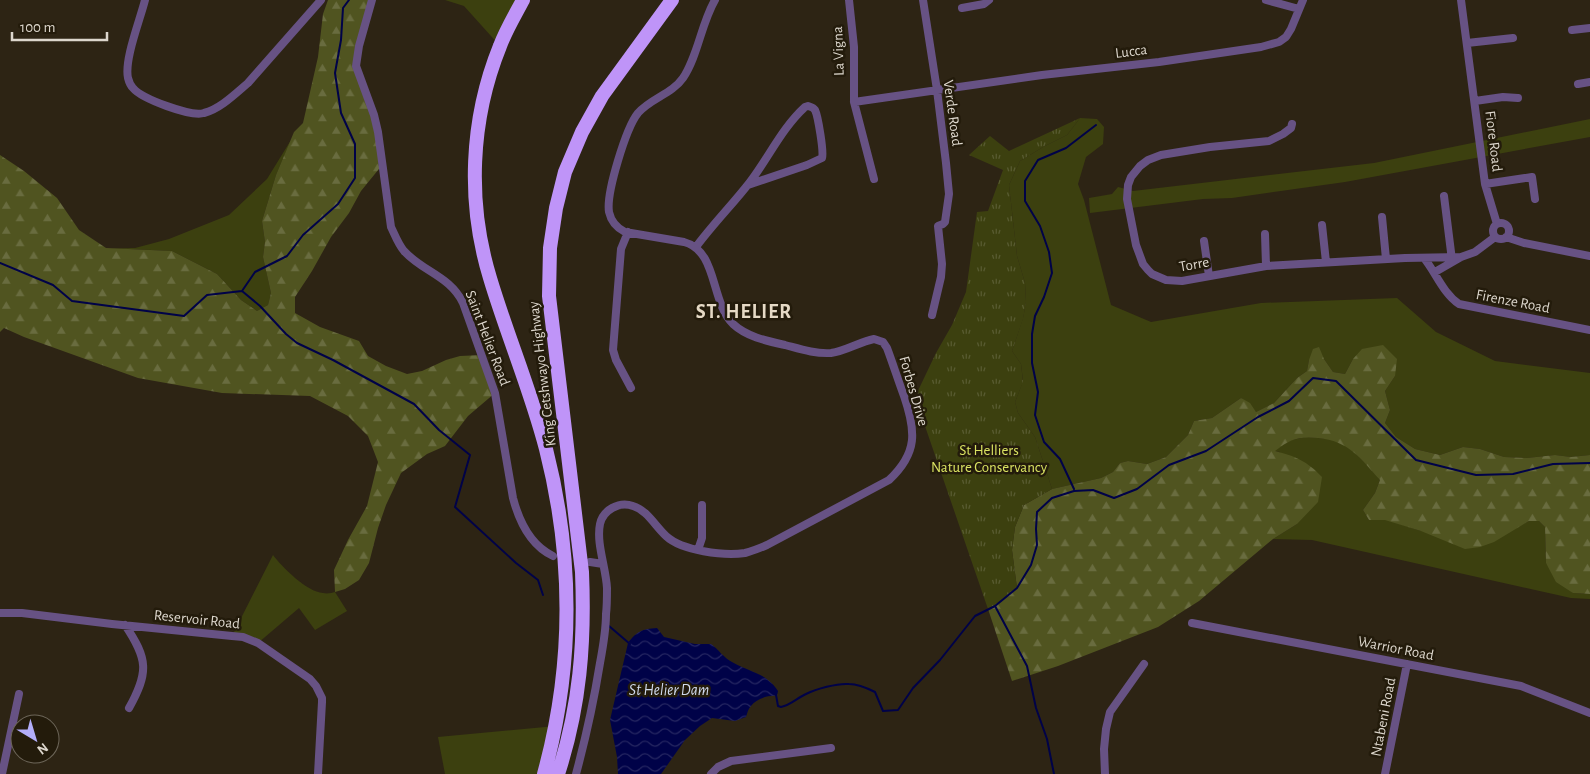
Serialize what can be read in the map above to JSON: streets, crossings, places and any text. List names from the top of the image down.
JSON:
{
  "streets": {
    "highway": ["King Cetshwayo Highway"],
    "street": [
      "La Vigna",
      "Lucca",
      "Verde Road",
      "Fiore Road",
      "Torre",
      "Firenze Road",
      "Saint Helier Road",
      "Forbes Drive",
      "Reservoir Road",
      "Warrior Road",
      "Ntabeni Road"
    ]
  },
  "crossings": [
    ["Lucca", "Verde Road"],
    ["Fiore Road", "Torre"],
    ["Torre", "Firenze Road"],
    ["Warrior Road", "Ntabeni Road"]
  ],
  "districts": ["ST. HELIER"],
  "water": ["St Helier Dam"],
  "parks": ["St Helliers Nature Conservancy"],
  "scale_bar": "100 m",
  "north": "bottom right"
}
